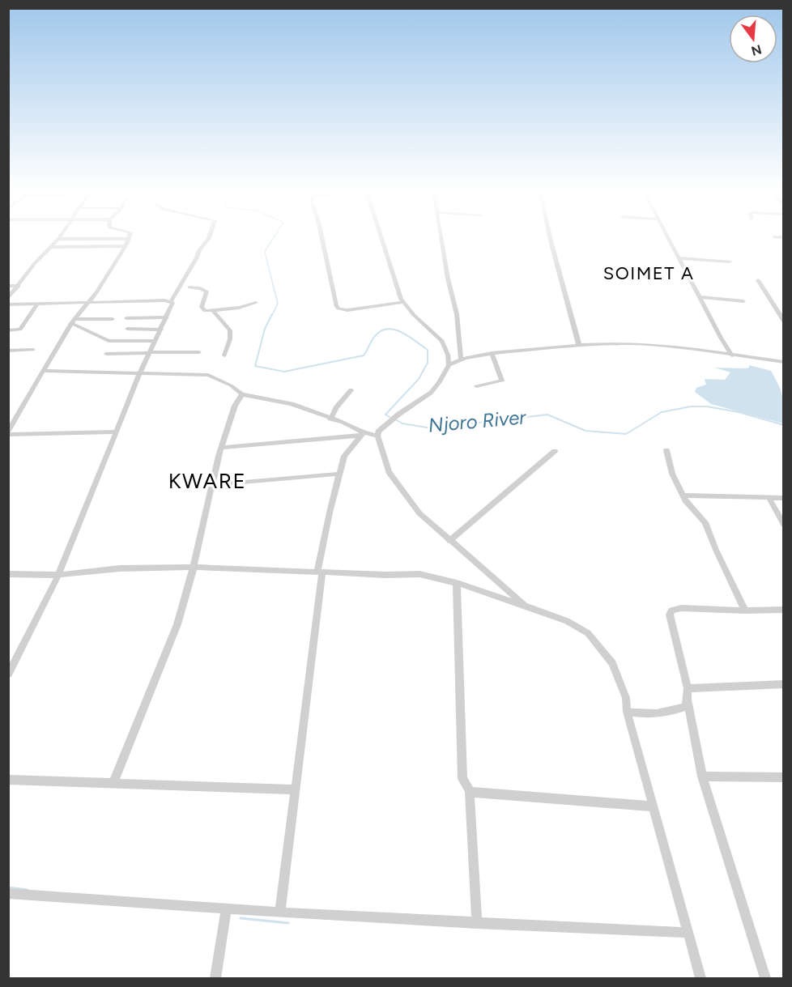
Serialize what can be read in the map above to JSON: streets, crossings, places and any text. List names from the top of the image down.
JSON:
{
  "districts": ["SOIMET A", "KWARE"],
  "water": ["Njoro River"],
  "north": "bottom"
}
